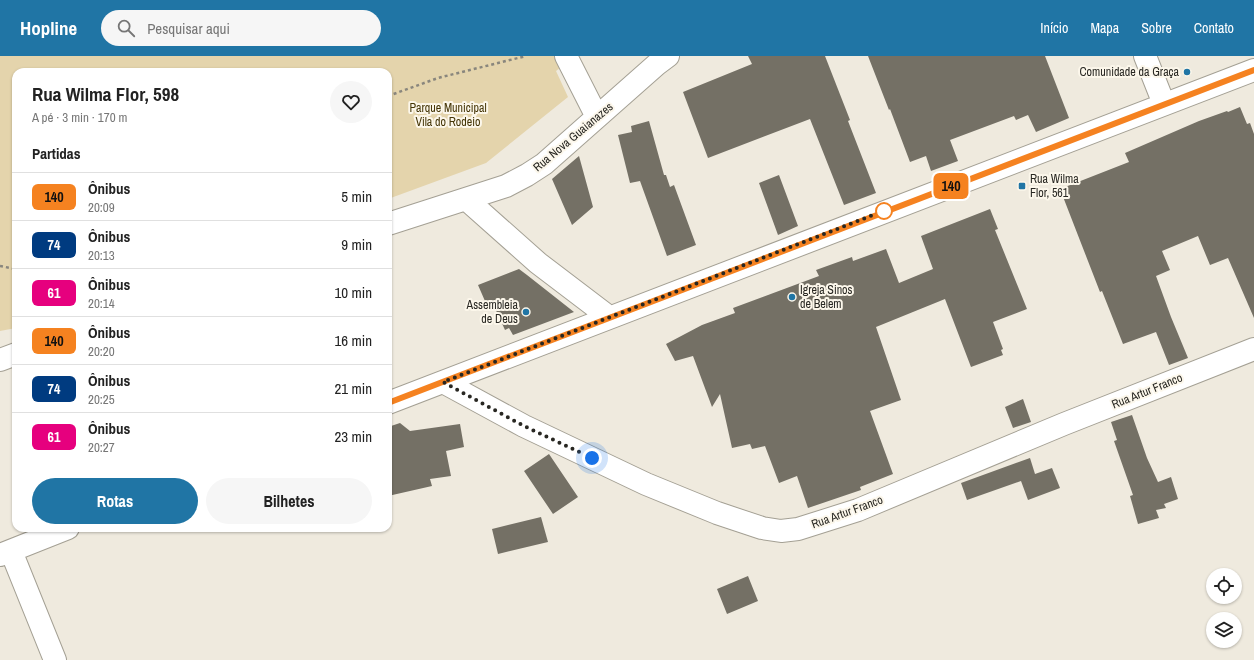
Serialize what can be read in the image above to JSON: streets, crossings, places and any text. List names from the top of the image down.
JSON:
{
  "streets": {
    "street": ["Rua Nova Guaianazes", "Rua Artur Franco"]
  },
  "parks": ["Parque Municipal Vila do Rodeio"],
  "places": {
    "other": ["Comunidade da Graça", "Igreja Sinos de Belem", "Assembleia de Deus"],
    "transit": ["Rua Wilma Flor, 561"]
  },
  "lines": ["bus line 140"],
  "page": {
    "header": "Hopline",
    "search": "Pesquisar aqui",
    "nav": [
      "Início",
      "Mapa",
      "Sobre",
      "Contato"
    ],
    "on_map": "140",
    "heading": [
      ["Rua Wilma Flor, 598", "A pé · 3 min · 170 m"],
      "Partidas"
    ],
    "list": [
      {
        "mark": "140",
        "name": "Ônibus",
        "note": "20:09",
        "value": "5 min"
      },
      {
        "mark": "74",
        "name": "Ônibus",
        "note": "20:13",
        "value": "9 min"
      },
      {
        "mark": "61",
        "name": "Ônibus",
        "note": "20:14",
        "value": "10 min"
      },
      {
        "mark": "140",
        "name": "Ônibus",
        "note": "20:20",
        "value": "16 min"
      },
      {
        "mark": "74",
        "name": "Ônibus",
        "note": "20:25",
        "value": "21 min"
      },
      {
        "mark": "61",
        "name": "Ônibus",
        "note": "20:27",
        "value": "23 min"
      }
    ],
    "buttons": ["Rotas", "Bilhetes"]
  }
}
